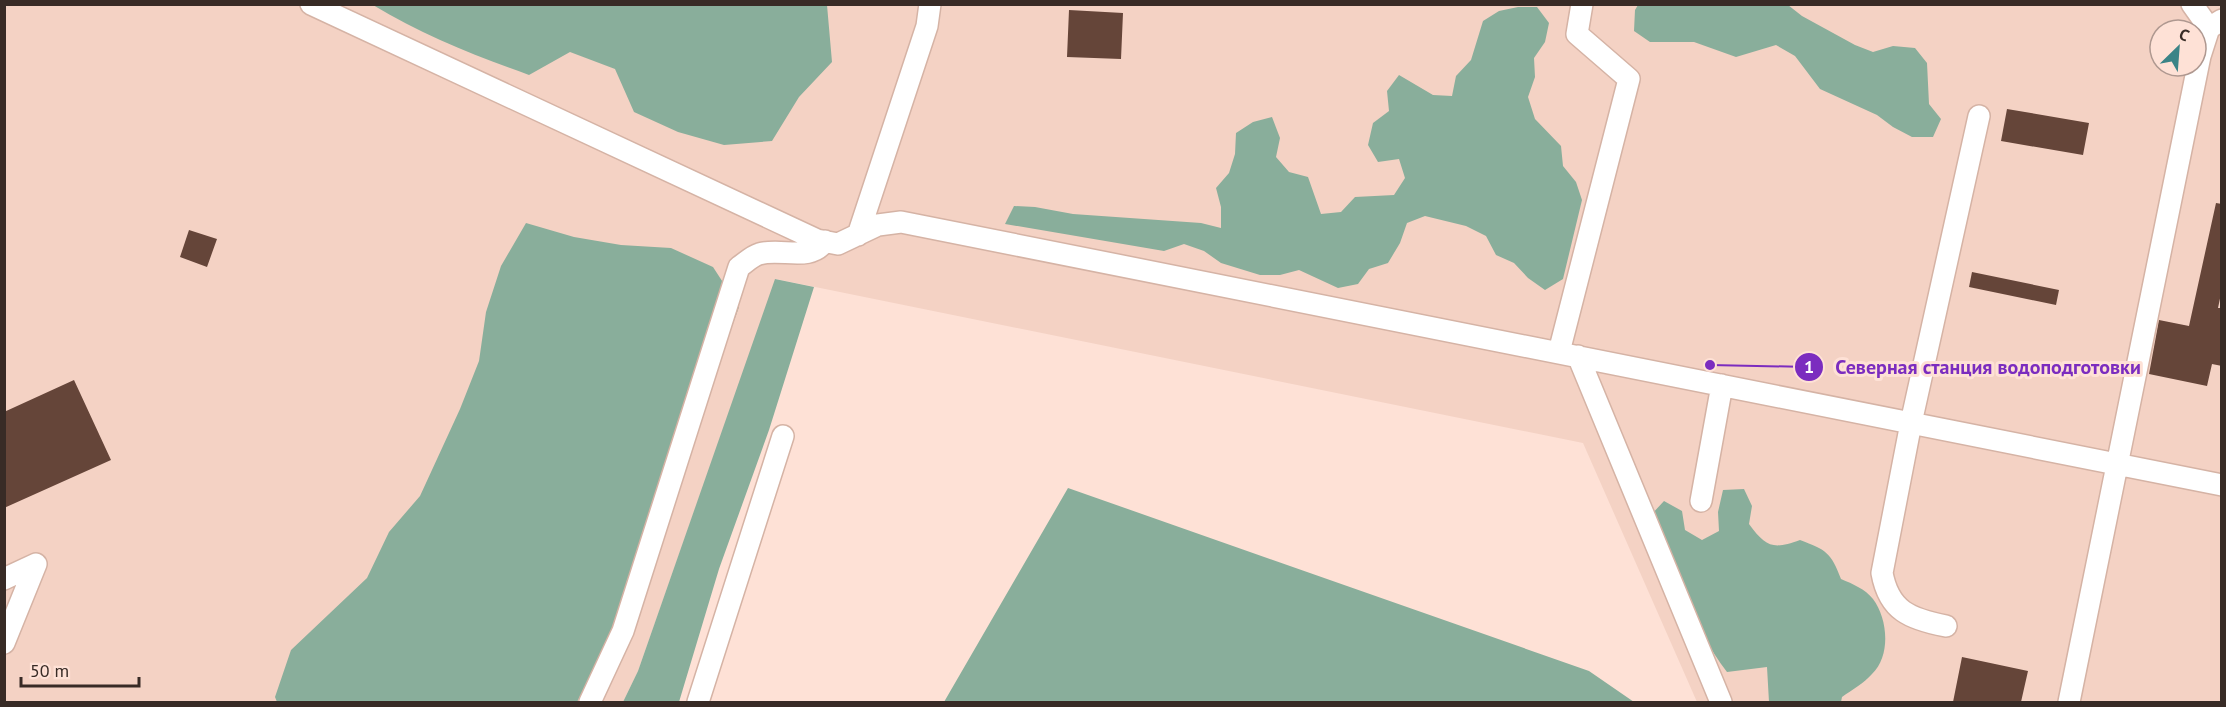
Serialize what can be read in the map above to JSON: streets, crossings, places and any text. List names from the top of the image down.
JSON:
{
  "places": ["Северная станция водоподготовки"],
  "scale_bar": "50 m",
  "north": "top right"
}
